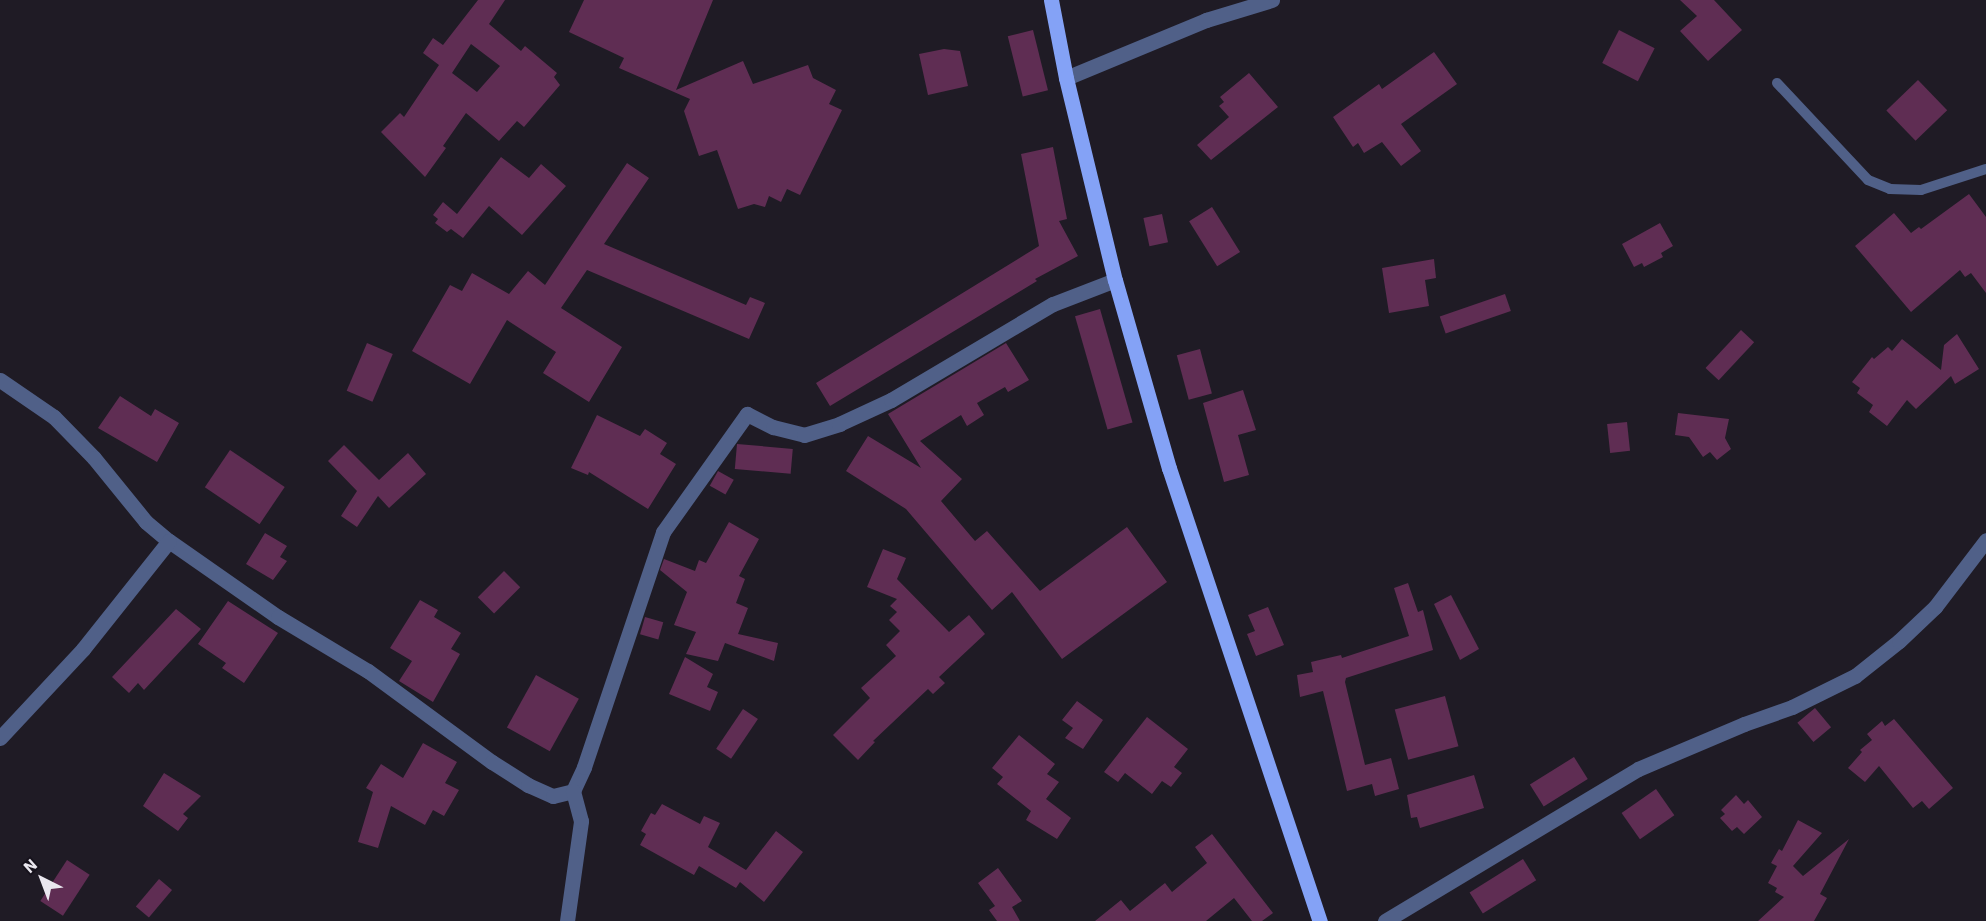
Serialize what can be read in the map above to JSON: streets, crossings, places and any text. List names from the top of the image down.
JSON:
{
  "north": "top left"
}
